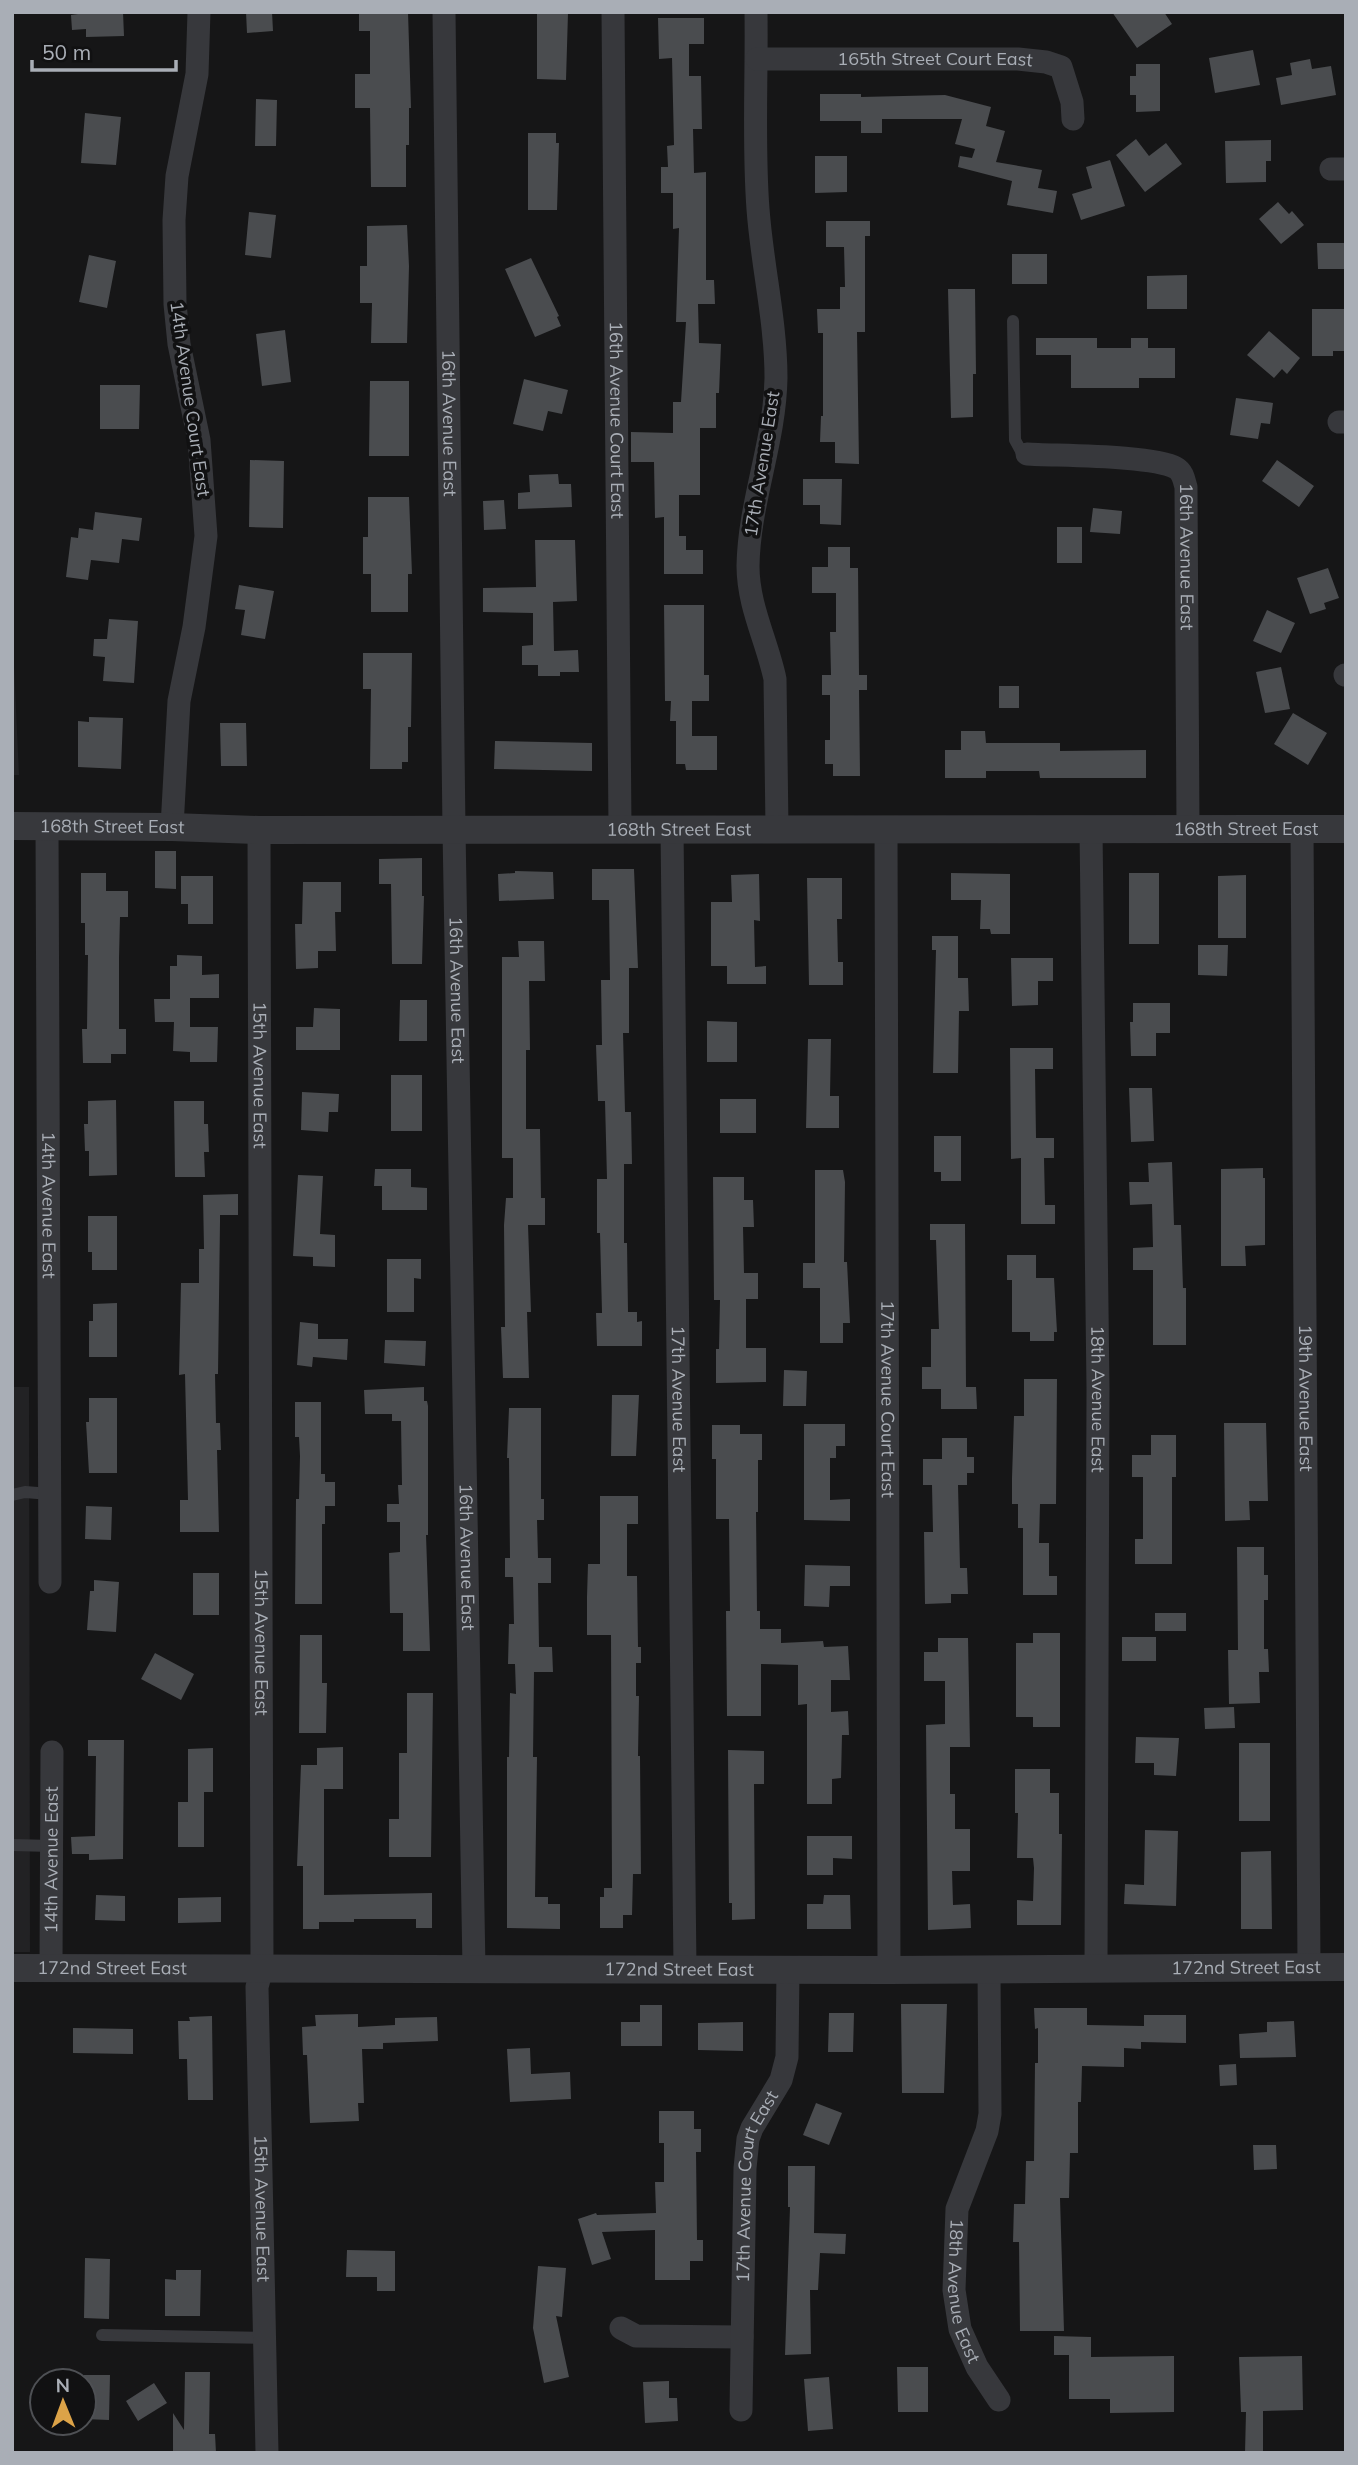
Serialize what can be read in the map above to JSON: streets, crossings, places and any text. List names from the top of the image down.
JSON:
{
  "streets": {
    "street": [
      "165th Street Court East",
      "14th Avenue Court East",
      "16th Avenue Court East",
      "16th Avenue East",
      "17th Avenue East",
      "168th Street East",
      "15th Avenue East",
      "14th Avenue East",
      "19th Avenue East",
      "18th Avenue East",
      "17th Avenue Court East",
      "172nd Street East"
    ]
  },
  "crossings": [
    ["165th Street Court East", "17th Avenue East"],
    ["14th Avenue Court East", "168th Street East"],
    ["16th Avenue Court East", "168th Street East"],
    ["16th Avenue East", "168th Street East"],
    ["16th Avenue East", "172nd Street East"],
    ["17th Avenue East", "168th Street East"],
    ["17th Avenue East", "172nd Street East"],
    ["168th Street East", "15th Avenue East"],
    ["168th Street East", "14th Avenue East"],
    ["168th Street East", "19th Avenue East"],
    ["168th Street East", "18th Avenue East"],
    ["168th Street East", "17th Avenue Court East"],
    ["15th Avenue East", "172nd Street East"],
    ["14th Avenue East", "172nd Street East"],
    ["19th Avenue East", "172nd Street East"],
    ["18th Avenue East", "172nd Street East"],
    ["17th Avenue Court East", "172nd Street East"]
  ],
  "scale_bar": "50 m",
  "north": "top"
}
